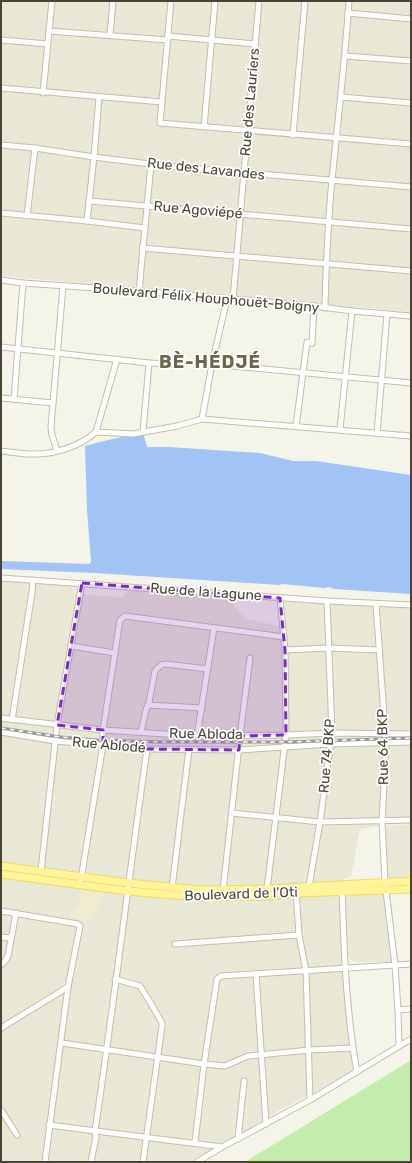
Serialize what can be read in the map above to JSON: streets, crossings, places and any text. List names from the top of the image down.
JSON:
{
  "streets": {
    "main road": ["Boulevard de l'Oti"],
    "street": [
      "Rue des Lauriers",
      "Rue des Lavandes",
      "Rue Agoviépé",
      "Boulevard Félix Houphouët-Boigny",
      "Rue de la Lagune",
      "Rue Abloda",
      "Rue Ablodé",
      "Rue 64 BKP",
      "Rue 74 BKP"
    ]
  },
  "crossings": [
    ["Rue des Lauriers", "Rue des Lavandes"],
    ["Rue des Lauriers", "Rue Agoviépé"],
    ["Rue des Lauriers", "Boulevard Félix Houphouët-Boigny"],
    ["Rue de la Lagune", "Rue 64 BKP"],
    ["Rue de la Lagune", "Rue 74 BKP"],
    ["Rue Abloda", "Rue 64 BKP"],
    ["Rue Abloda", "Rue 74 BKP"],
    ["Rue Ablodé", "Rue 64 BKP"],
    ["Rue Ablodé", "Rue 74 BKP"],
    ["Rue 64 BKP", "Boulevard de l'Oti"],
    ["Rue 74 BKP", "Boulevard de l'Oti"]
  ],
  "districts": ["BÈ-HÉDJÉ"]
}
